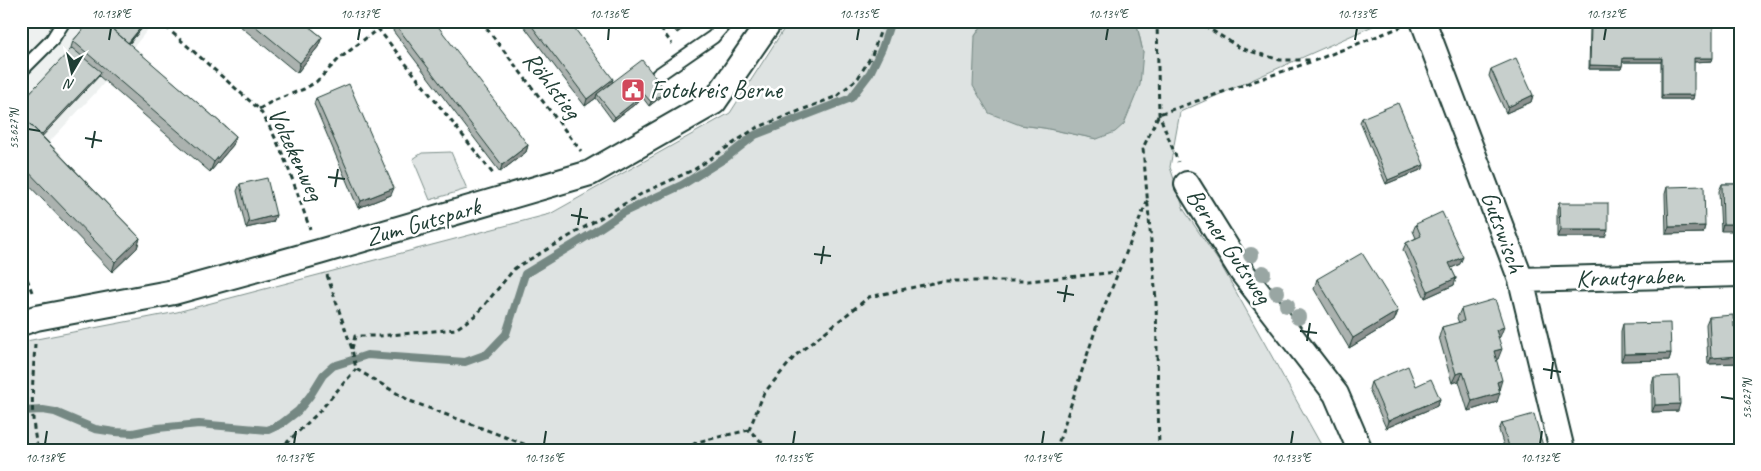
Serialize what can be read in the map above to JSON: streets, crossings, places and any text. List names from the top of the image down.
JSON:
{
  "streets": {
    "street": [
      "Zum Gutspark",
      "Gutswisch",
      "Berner Gutsweg",
      "Krautgraben"
    ],
    "path": ["Röhlstieg", "Volzekenweg"]
  },
  "crossings": [
    ["Röhlstieg", "Zum Gutspark"],
    ["Volzekenweg", "Zum Gutspark"],
    ["Gutswisch", "Krautgraben"]
  ],
  "places": {
    "public building": ["Fotokreis Berne"]
  },
  "north": "bottom",
  "coordinates": [
    "10.138°E",
    "10.137°E",
    "10.136°E",
    "10.135°E",
    "10.134°E",
    "10.133°E",
    "10.132°E",
    "53.627°N"
  ]
}
